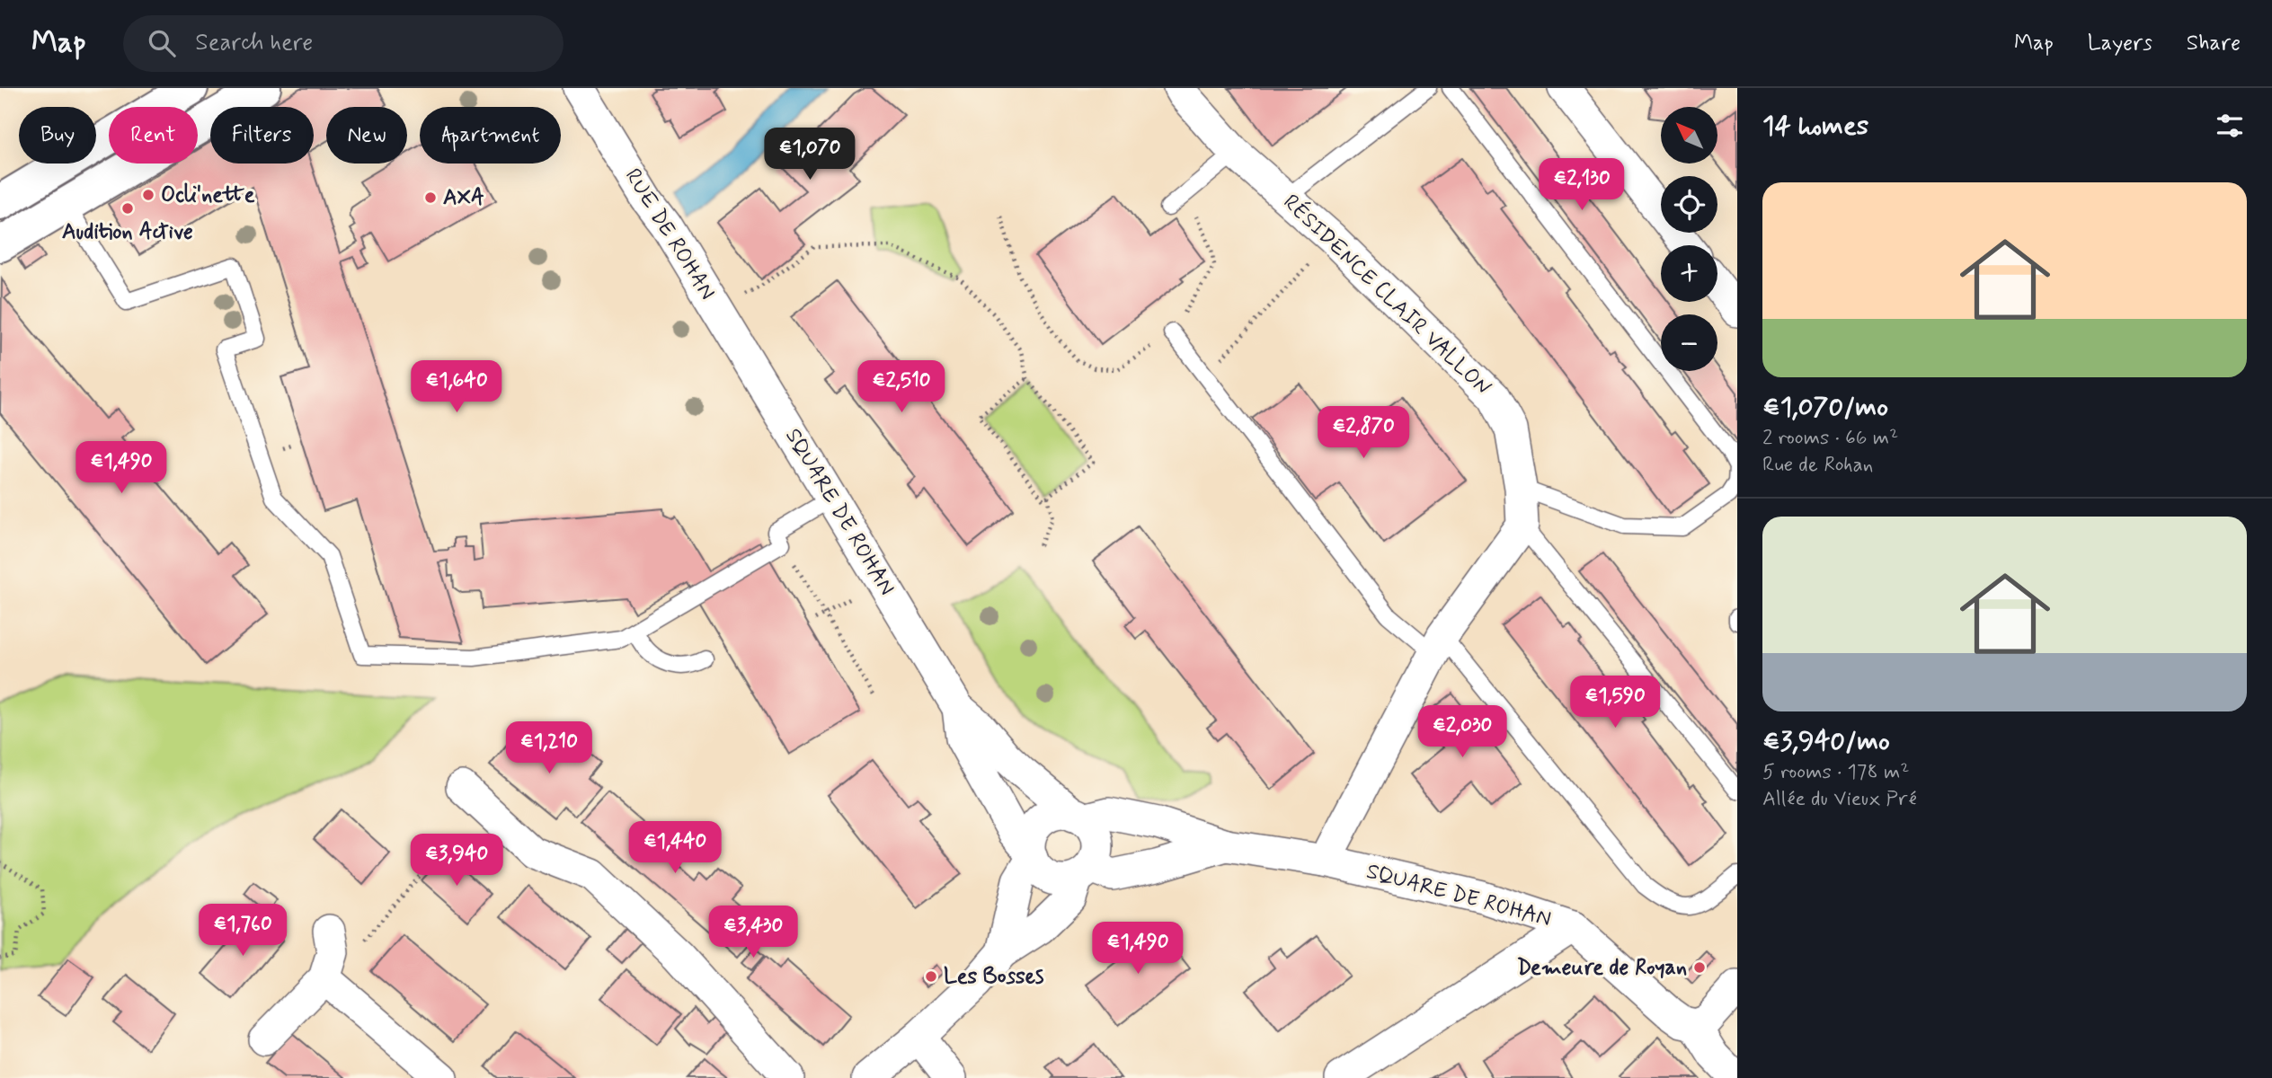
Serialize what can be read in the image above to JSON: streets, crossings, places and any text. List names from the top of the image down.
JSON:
{
  "streets": {
    "street": ["RUE DE ROHAN", "RÉSIDENCE CLAIR VALLON", "SQUARE DE ROHAN"]
  },
  "crossings": [
    ["RUE DE ROHAN", "SQUARE DE ROHAN"]
  ],
  "places": [
    "Ocli'nette",
    "AXA",
    "Audition Active",
    "Demeure de Royan",
    "Les Bosses"
  ],
  "north": "top left",
  "page": {
    "header": "Map",
    "search": "Search here",
    "nav": ["Map", "Layers", "Share"],
    "heading": "14 homes",
    "map_buttons": ["+", "−"],
    "chip": [
      "Buy",
      "Rent",
      "Filters",
      "New",
      "Apartment"
    ],
    "price": [
      "€1,070",
      "€2,130",
      "€1,640",
      "€2,510",
      "€2,870",
      "€1,490",
      "€1,590",
      "€2,030",
      "€1,210",
      "€1,440",
      "€3,940",
      "€1,760",
      "€3,430",
      "€1,490"
    ],
    "list": [
      {
        "name": "€1,070/mo",
        "note": "2 rooms · 66 m² · Rue de Rohan"
      },
      {
        "name": "€3,940/mo",
        "note": "5 rooms · 178 m² · Allée du Vieux Pré"
      }
    ]
  }
}
